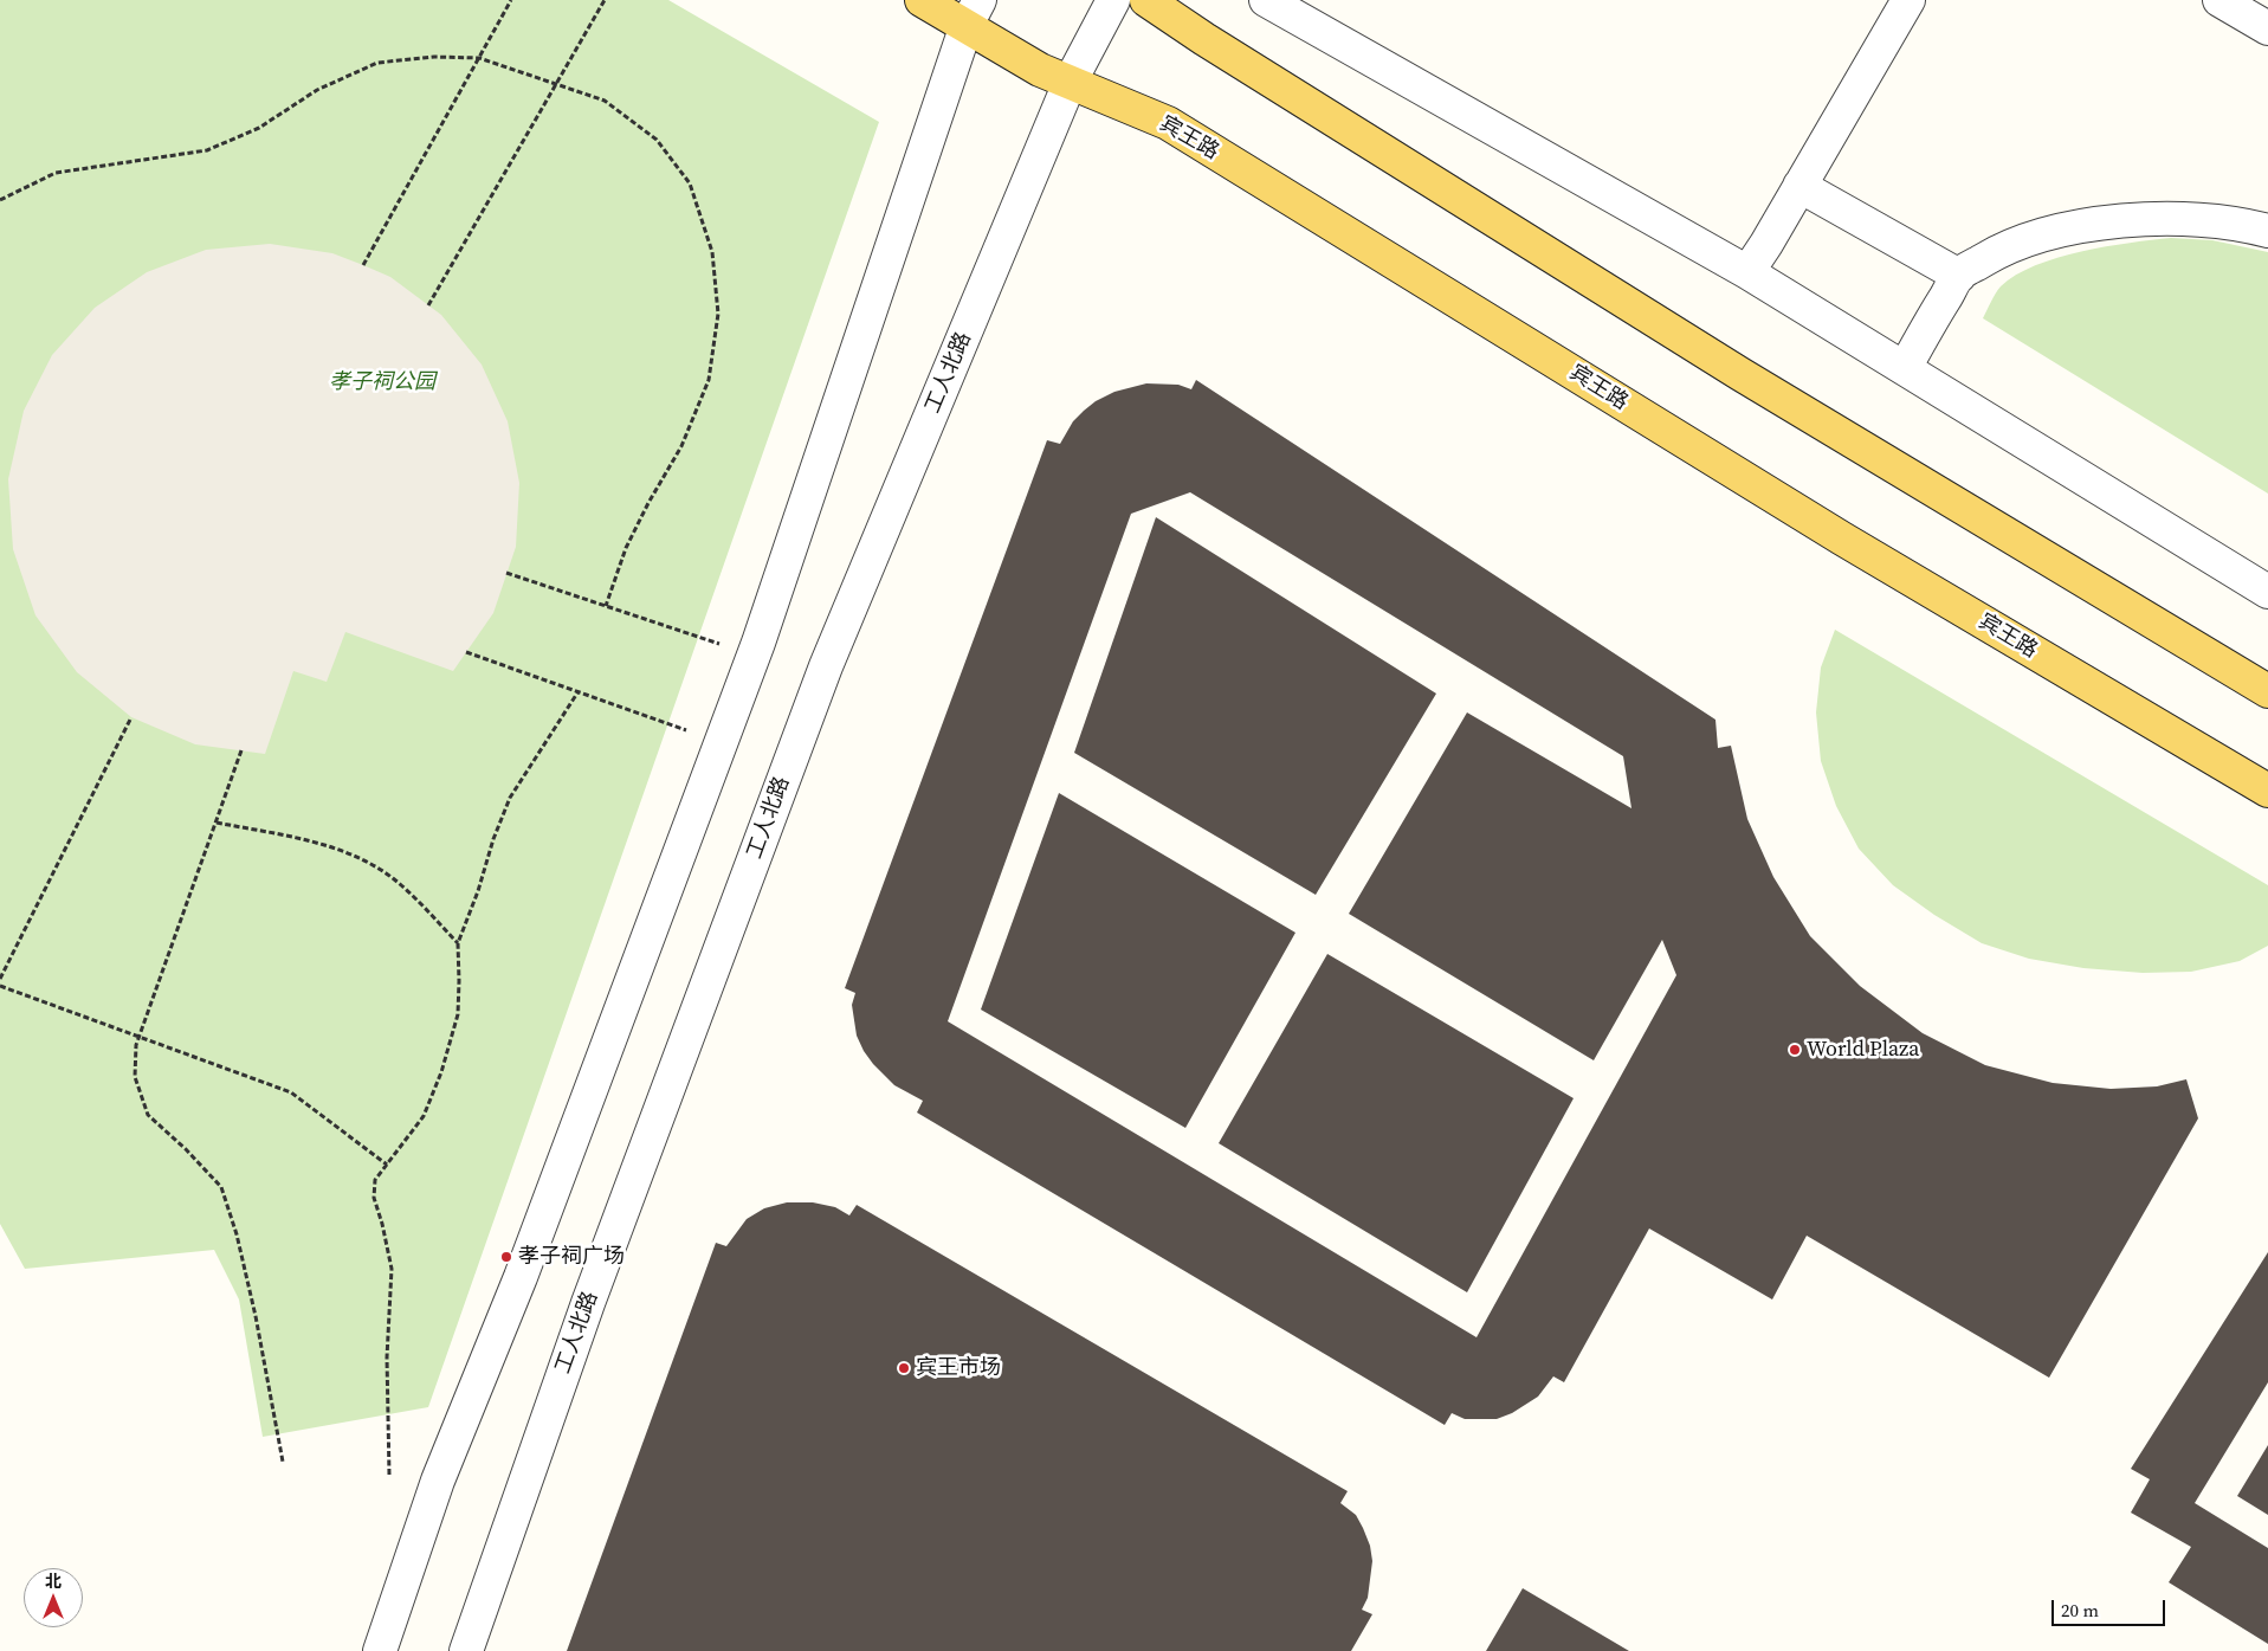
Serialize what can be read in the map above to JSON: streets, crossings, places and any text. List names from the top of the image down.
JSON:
{
  "streets": {
    "main road": ["宾王路"],
    "street": ["工人北路"]
  },
  "crossings": [
    ["宾王路", "工人北路"]
  ],
  "parks": ["孝子祠公园"],
  "places": ["World Plaza", "孝子祠广场", "宾王市场"],
  "scale_bar": "20 m",
  "north": "top"
}
